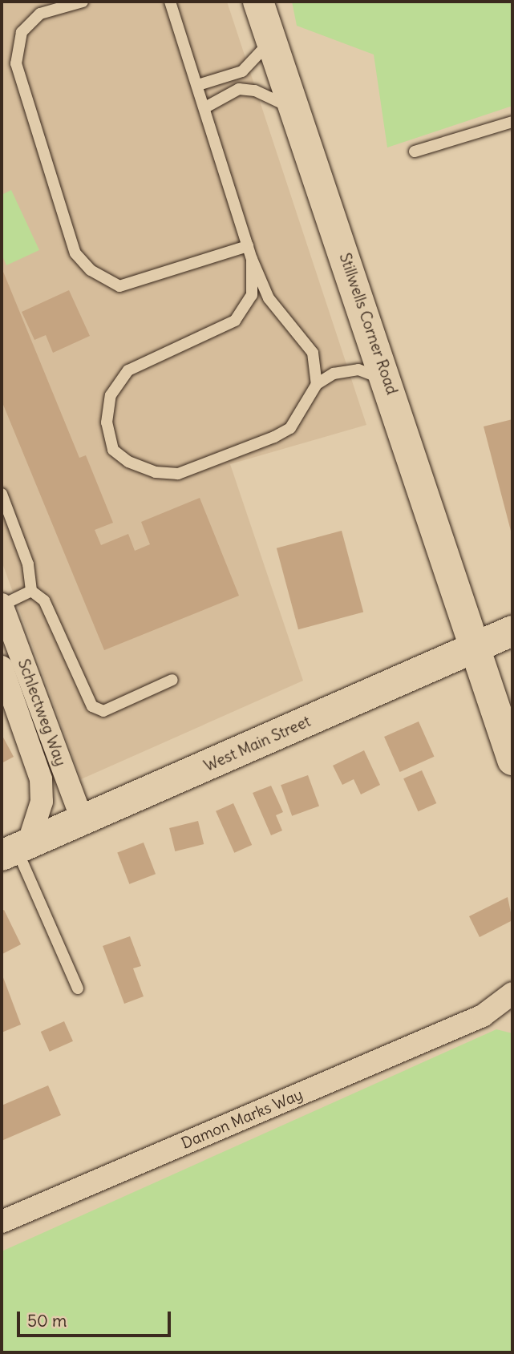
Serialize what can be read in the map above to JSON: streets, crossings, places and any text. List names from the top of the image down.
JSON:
{
  "streets": {
    "street": [
      "Stillwells Corner Road",
      "Schlectweg Way",
      "West Main Street",
      "Damon Marks Way"
    ]
  },
  "crossings": [
    ["Stillwells Corner Road", "West Main Street"],
    ["Schlectweg Way", "West Main Street"]
  ],
  "scale_bar": "50 m"
}
